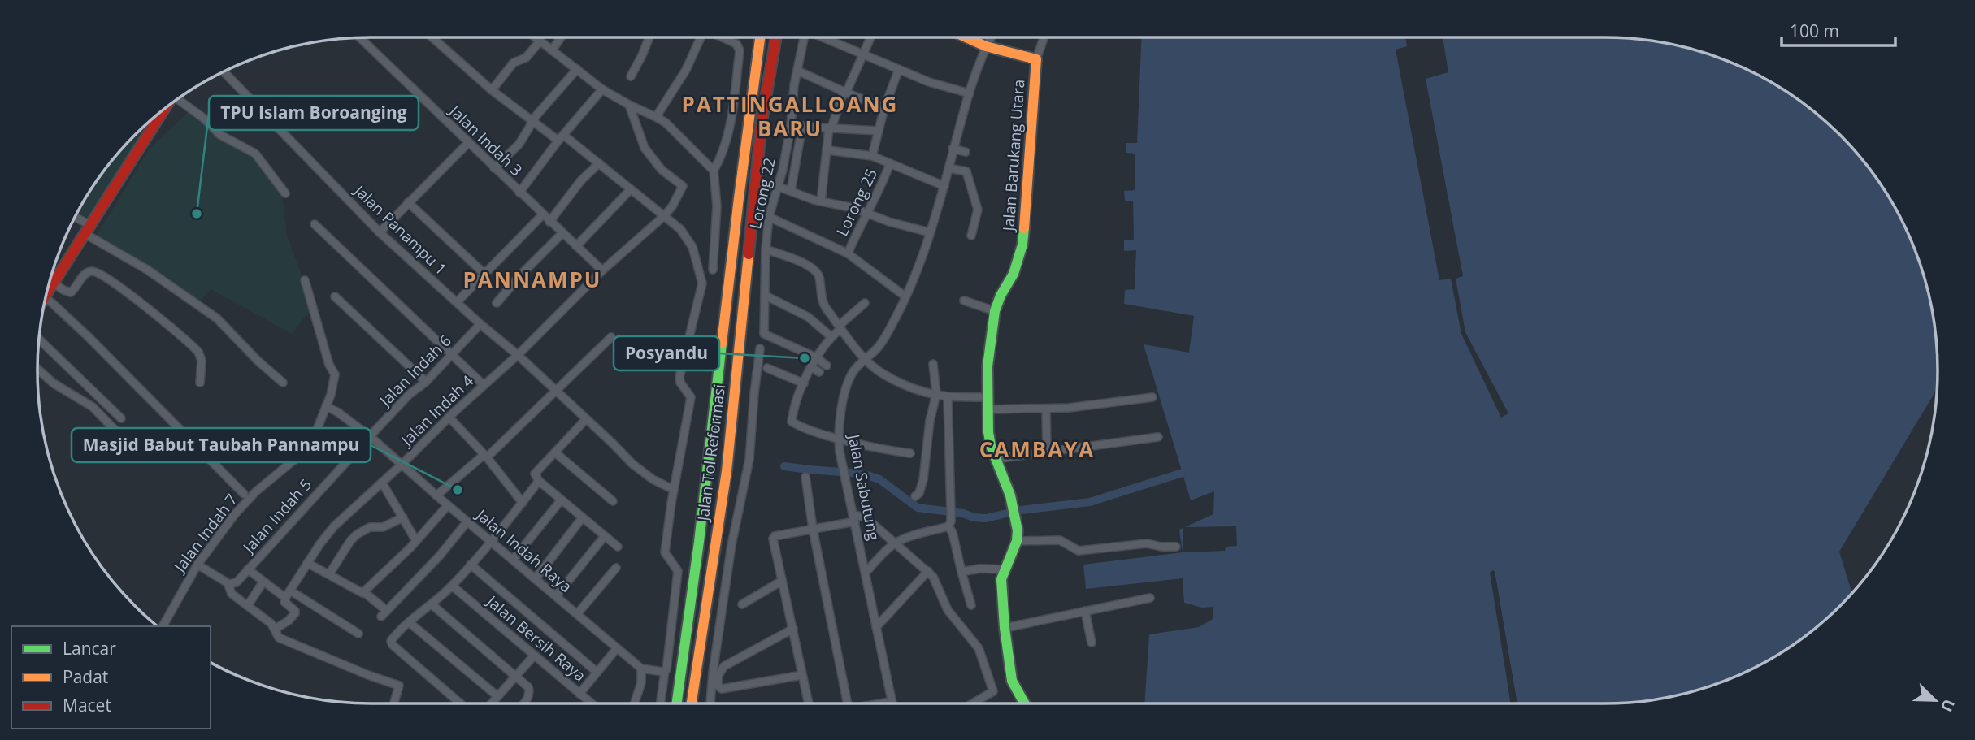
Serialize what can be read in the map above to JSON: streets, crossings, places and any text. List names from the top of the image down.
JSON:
{
  "streets": {
    "main road": ["Jalan Barukang Utara", "Jalan Tol Reformasi"],
    "street": [
      "Jalan Indah 3",
      "Lorong 22",
      "Lorong 25",
      "Jalan Panampu 1",
      "Jalan Indah 6",
      "Jalan Indah 4",
      "Jalan Sabutung",
      "Jalan Indah 5",
      "Jalan Indah 7",
      "Jalan Indah Raya",
      "Jalan Bersih Raya"
    ]
  },
  "crossings": [
    ["Jalan Indah 3", "Jalan Indah 4"],
    ["Jalan Panampu 1", "Jalan Indah 6"],
    ["Jalan Panampu 1", "Jalan Indah 4"],
    ["Jalan Indah 6", "Jalan Indah 5"],
    ["Jalan Indah 6", "Jalan Indah Raya"],
    ["Jalan Indah 4", "Jalan Indah Raya"],
    ["Jalan Indah 5", "Jalan Indah Raya"],
    ["Jalan Indah 7", "Jalan Indah Raya"]
  ],
  "districts": ["PATTINGALLOANG BARU", "PANNAMPU", "CAMBAYA"],
  "places": ["TPU Islam Boroanging", "Posyandu", "Masjid Babut Taubah Pannampu"],
  "legend": ["Lancar", "Padat", "Macet"],
  "scale_bar": "100 m",
  "north": "bottom right"
}
